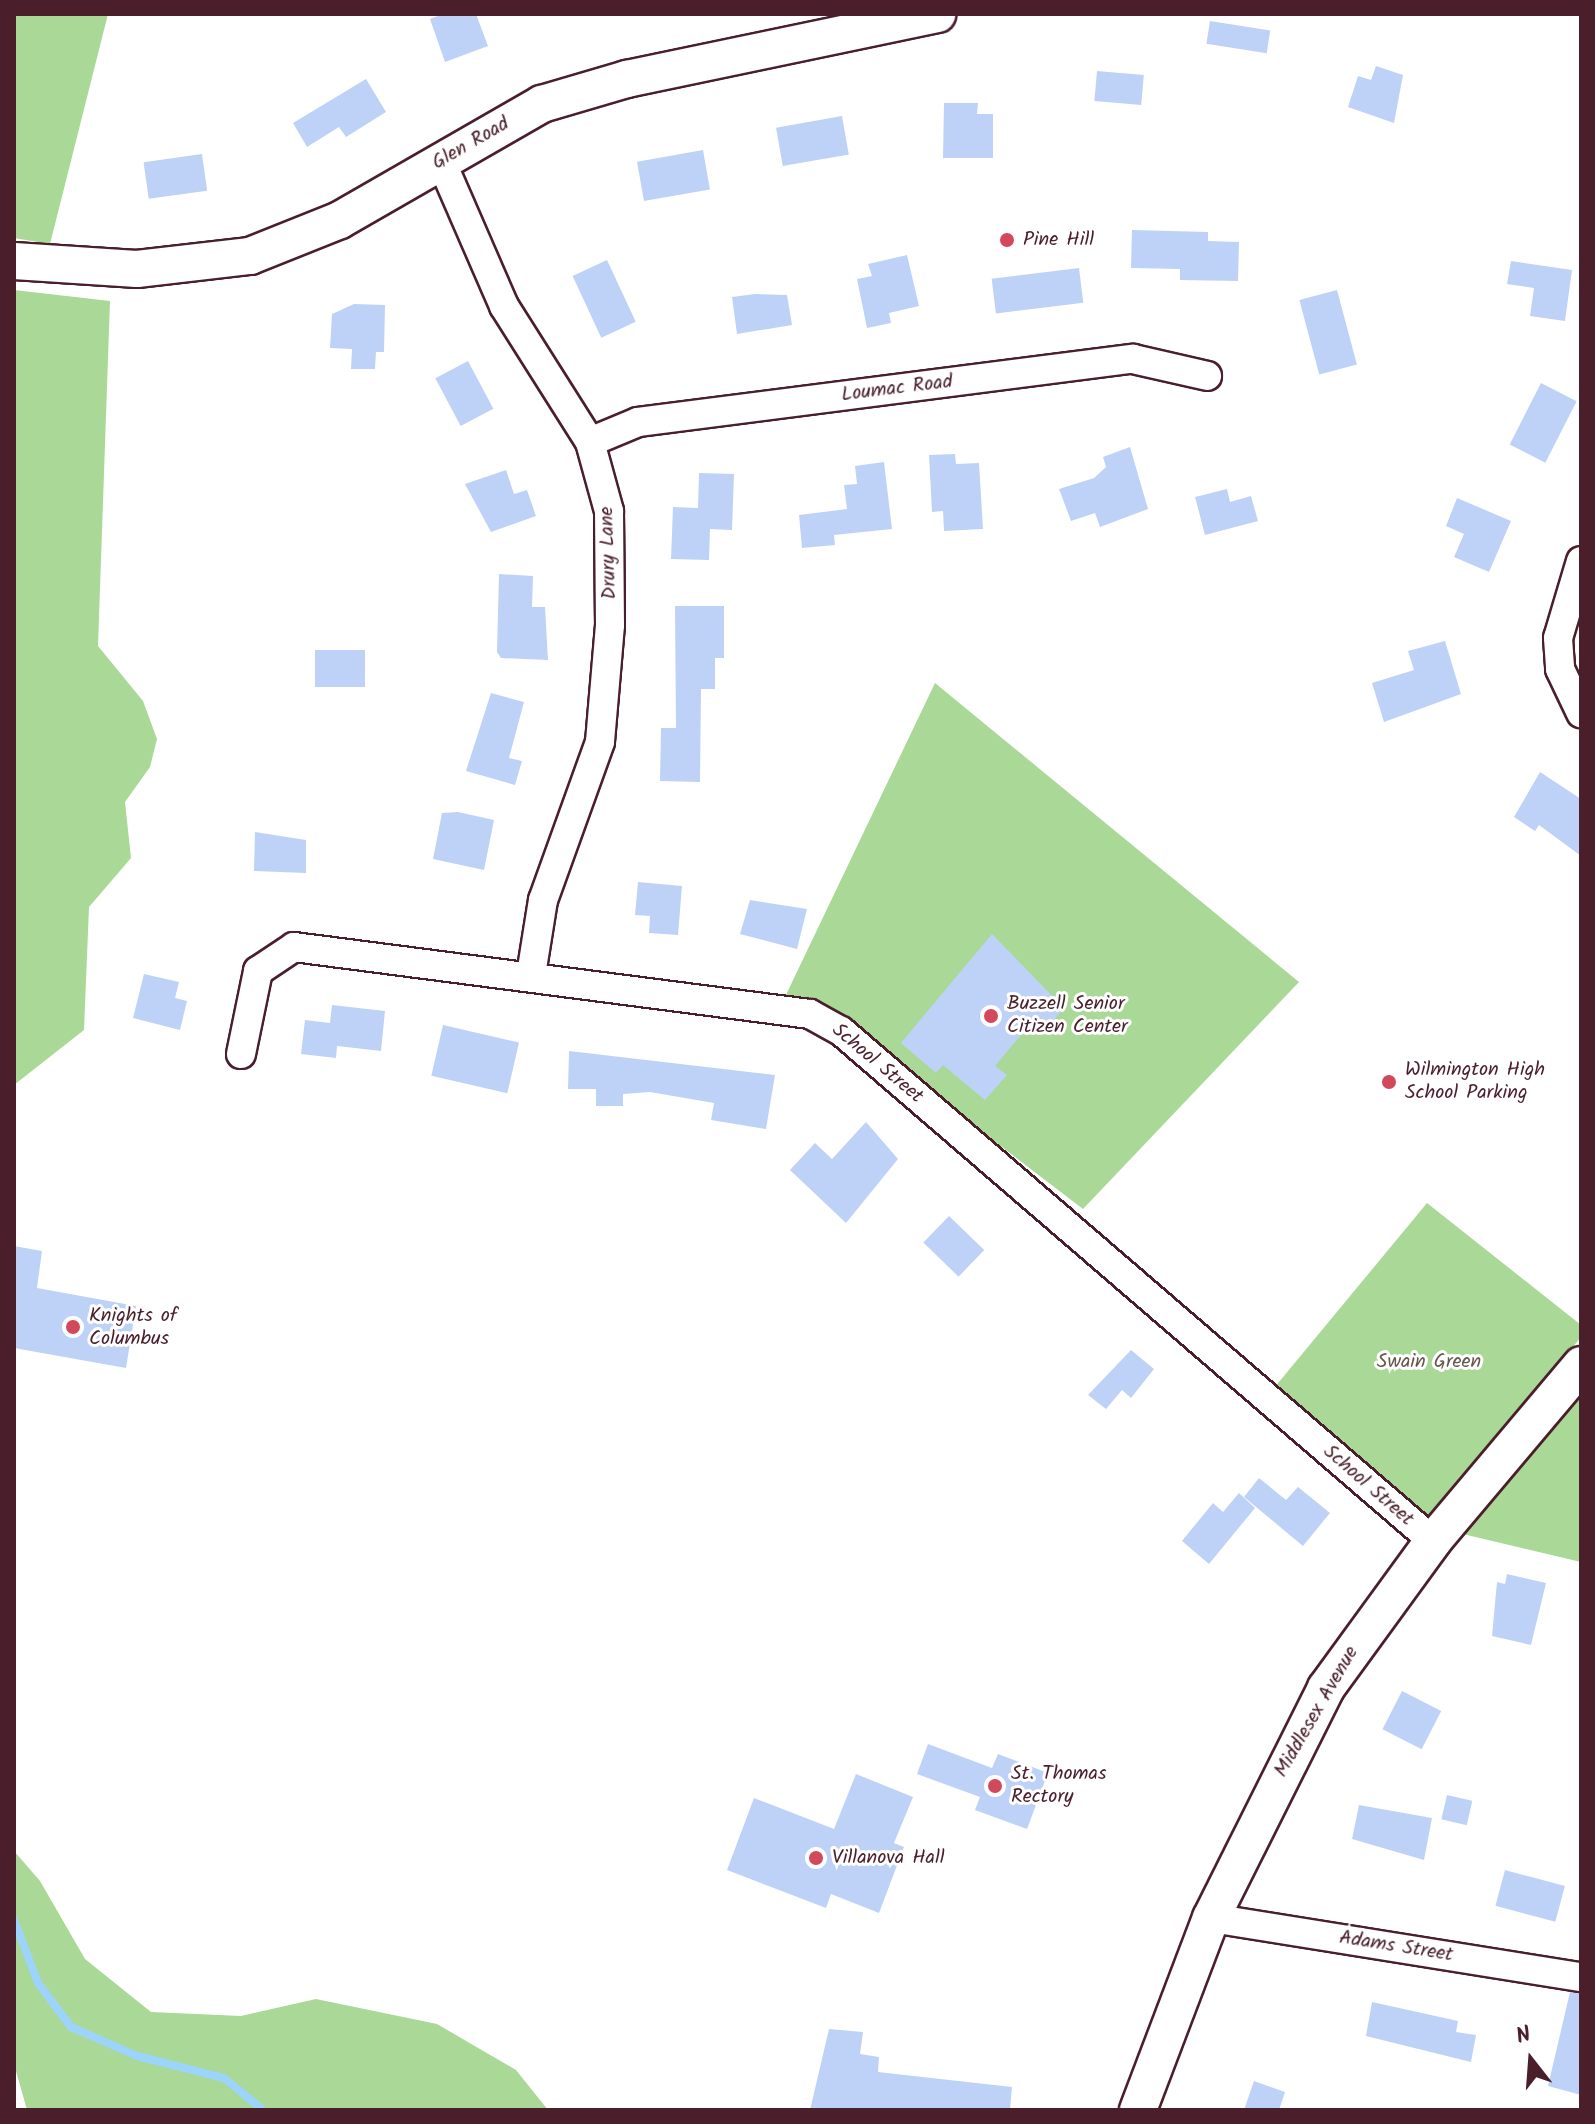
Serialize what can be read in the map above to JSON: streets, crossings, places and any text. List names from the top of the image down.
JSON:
{
  "streets": {
    "street": [
      "Glen Road",
      "Loumac Road",
      "Drury Lane",
      "School Street",
      "Middlesex Avenue",
      "Adams Street"
    ]
  },
  "crossings": [
    ["Glen Road", "Drury Lane"],
    ["Loumac Road", "Drury Lane"],
    ["Drury Lane", "School Street"],
    ["School Street", "Middlesex Avenue"],
    ["Middlesex Avenue", "Adams Street"]
  ],
  "parks": ["Swain Green"],
  "places": [
    "Pine Hill",
    "Buzzell Senior Citizen Center",
    "Wilmington High School Parking",
    "Knights of Columbus",
    "St. Thomas Rectory",
    "Villanova Hall"
  ],
  "north": "top"
}
